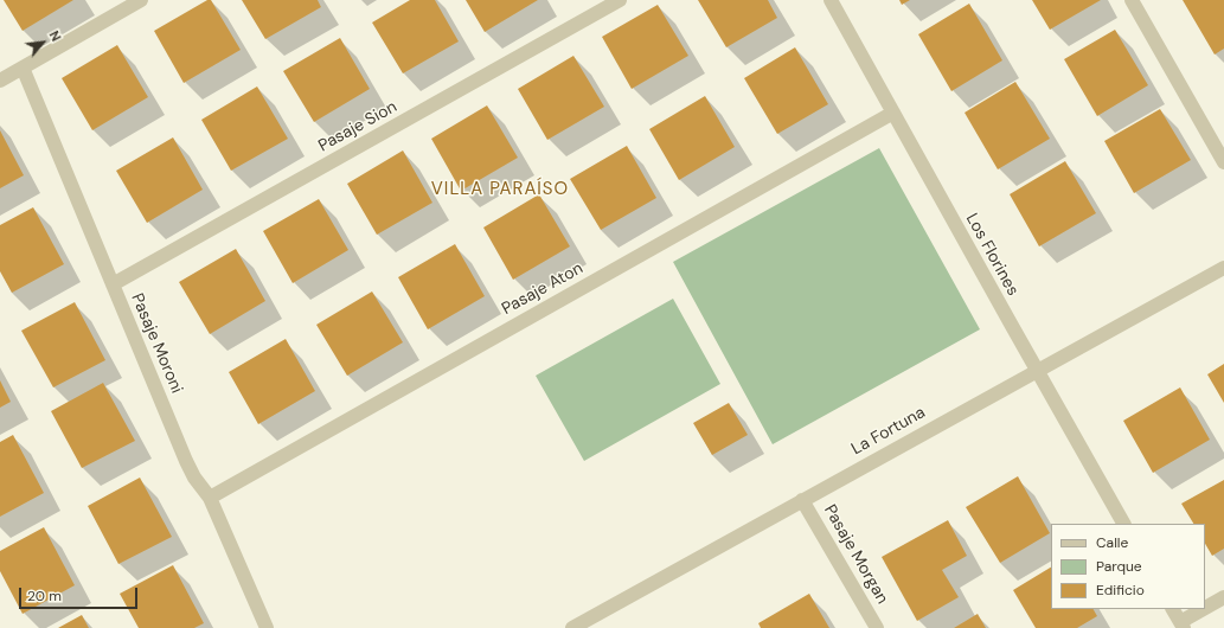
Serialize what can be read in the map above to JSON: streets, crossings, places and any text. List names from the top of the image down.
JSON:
{
  "streets": {
    "street": [
      "Pasaje Sion",
      "Los Florines",
      "Pasaje Aton",
      "Pasaje Moroni",
      "La Fortuna",
      "Pasaje Morgan"
    ]
  },
  "crossings": [
    ["Pasaje Sion", "Pasaje Moroni"],
    ["Los Florines", "Pasaje Aton"],
    ["Los Florines", "La Fortuna"],
    ["Pasaje Aton", "Pasaje Moroni"],
    ["La Fortuna", "Pasaje Morgan"]
  ],
  "districts": ["VILLA PARAÍSO"],
  "legend": ["Calle", "Parque", "Edificio"],
  "scale_bar": "20 m",
  "north": "top right"
}
